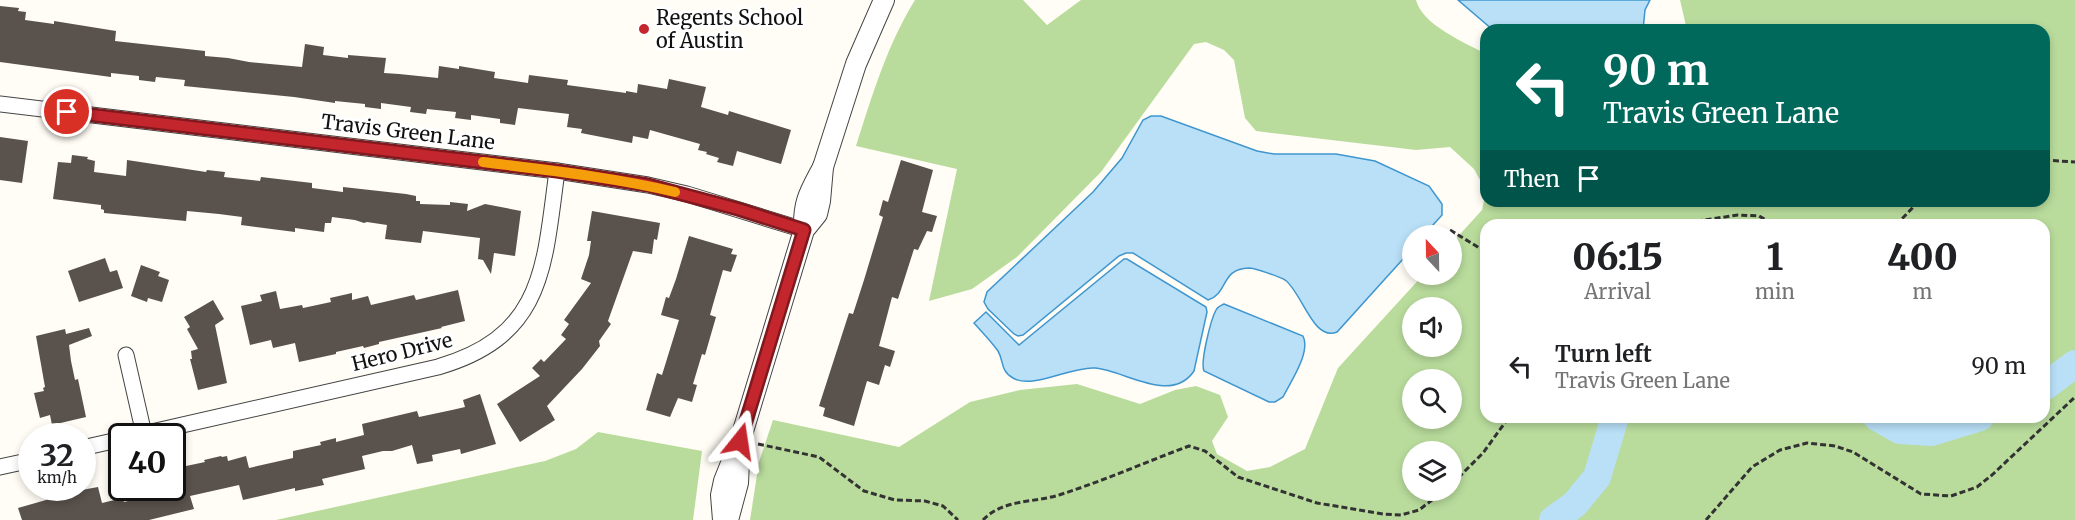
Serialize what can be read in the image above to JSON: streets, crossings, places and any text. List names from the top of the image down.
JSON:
{
  "streets": {
    "street": ["Travis Green Lane", "Hero Drive"]
  },
  "crossings": [
    ["Travis Green Lane", "Hero Drive"]
  ],
  "places": ["Regents School of Austin"],
  "north": "top",
  "page": {
    "turn": ["90 m", "Travis Green Lane"],
    "then": "Then",
    "eta": [
      "06:15",
      "Arrival",
      "1",
      "min",
      "400",
      "m"
    ],
    "list": [
      {
        "name": "Turn left",
        "note": "Travis Green Lane",
        "value": "90 m"
      }
    ],
    "speed": "32 km/h",
    "limit": "40"
  }
}
